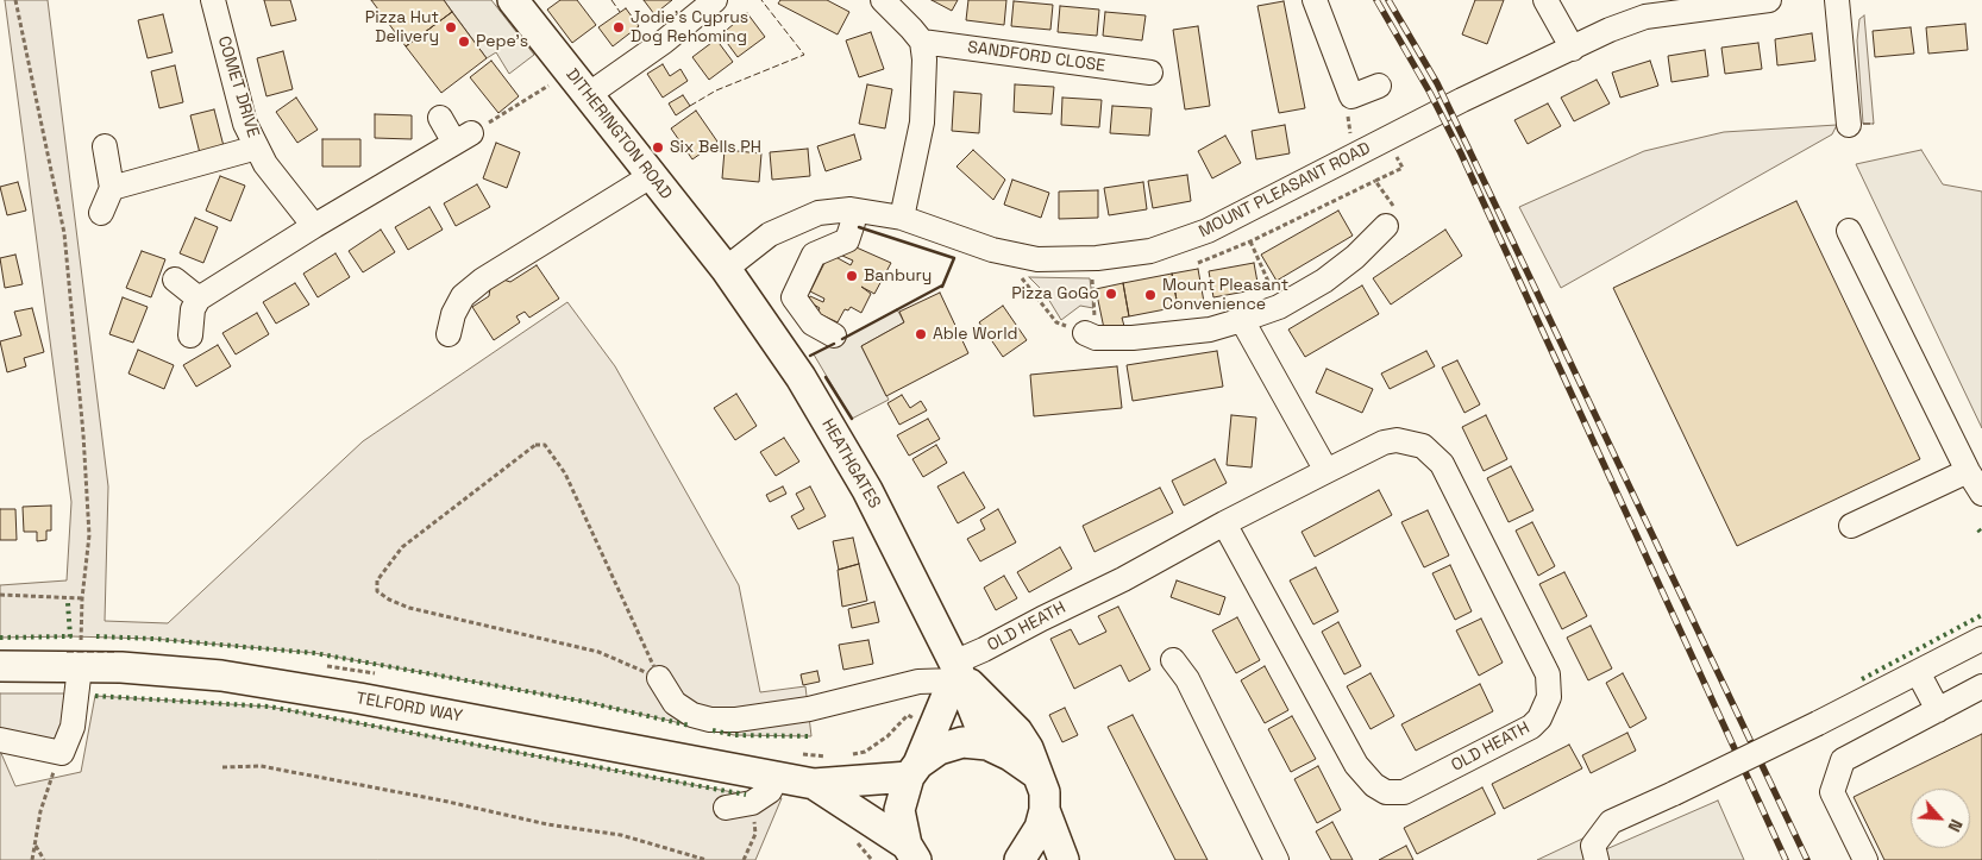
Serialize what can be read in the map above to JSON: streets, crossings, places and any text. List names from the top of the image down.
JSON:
{
  "streets": {
    "main road": ["DITHERINGTON ROAD", "HEATHGATES", "TELFORD WAY"],
    "street": [
      "SANDFORD CLOSE",
      "COMET DRIVE",
      "MOUNT PLEASANT ROAD",
      "OLD HEATH"
    ]
  },
  "crossings": [
    ["DITHERINGTON ROAD", "MOUNT PLEASANT ROAD"],
    ["DITHERINGTON ROAD", "HEATHGATES"],
    ["MOUNT PLEASANT ROAD", "HEATHGATES"],
    ["HEATHGATES", "OLD HEATH"]
  ],
  "places": [
    "Pizza Hut Delivery",
    "Jodie's Cyprus Dog Rehoming",
    "Pepe's",
    "Six Bells PH",
    "Banbury",
    "Pizza GoGo",
    "Mount Pleasant Convenience",
    "Able World"
  ],
  "north": "bottom right"
}
